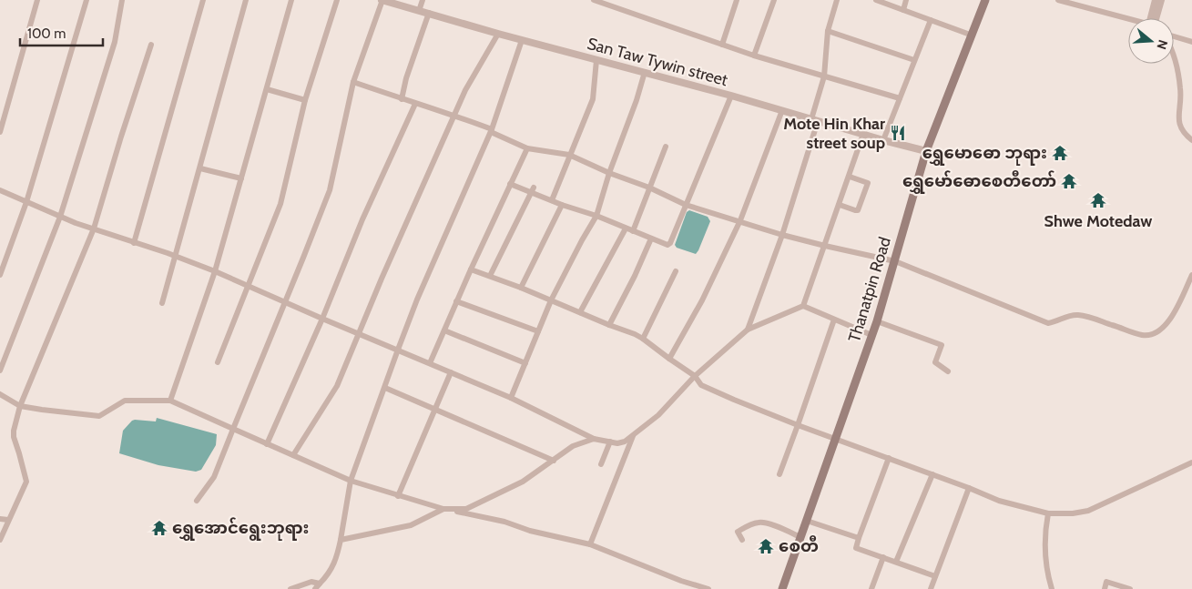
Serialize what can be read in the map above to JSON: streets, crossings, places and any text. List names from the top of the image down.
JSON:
{
  "streets": {
    "main road": ["Thanatpin Road"],
    "street": ["San Taw Tywin street"]
  },
  "crossings": [
    ["San Taw Tywin street", "Thanatpin Road"]
  ],
  "places": {
    "restaurant": ["Mote Hin Khar street soup"],
    "temple": [
      "ရွှေမောဓော ဘုရား",
      "ရွှေမော်ဓောစေတီတော်",
      "Shwe Motedaw",
      "ရွှေအောင်ရွေးဘုရား",
      "စေတီ"
    ]
  },
  "scale_bar": "100 m",
  "north": "right"
}
